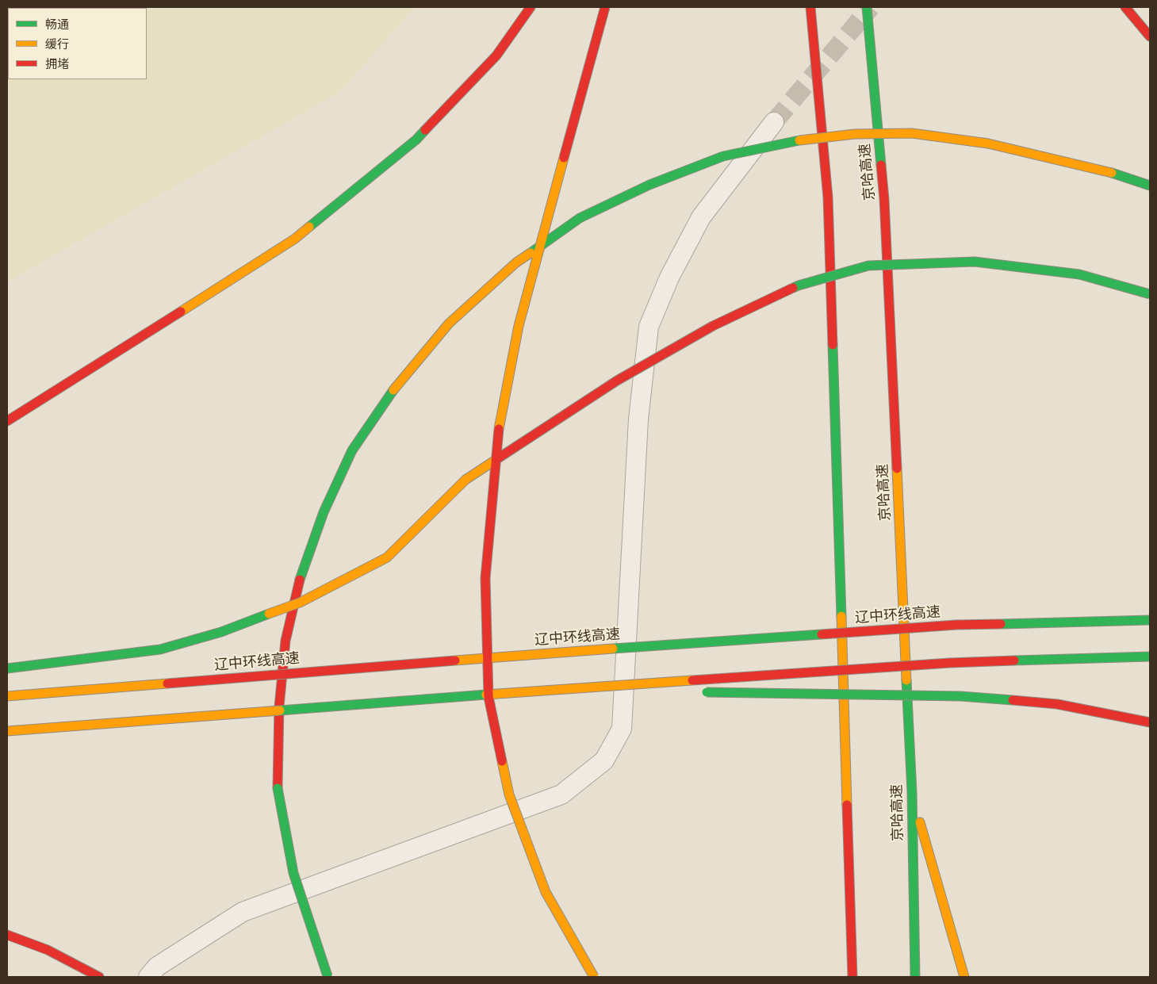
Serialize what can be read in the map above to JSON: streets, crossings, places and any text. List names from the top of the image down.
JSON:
{
  "streets": {
    "highway": ["京哈高速", "辽中环线高速"]
  },
  "legend": ["畅通", "缓行", "拥堵"]
}
